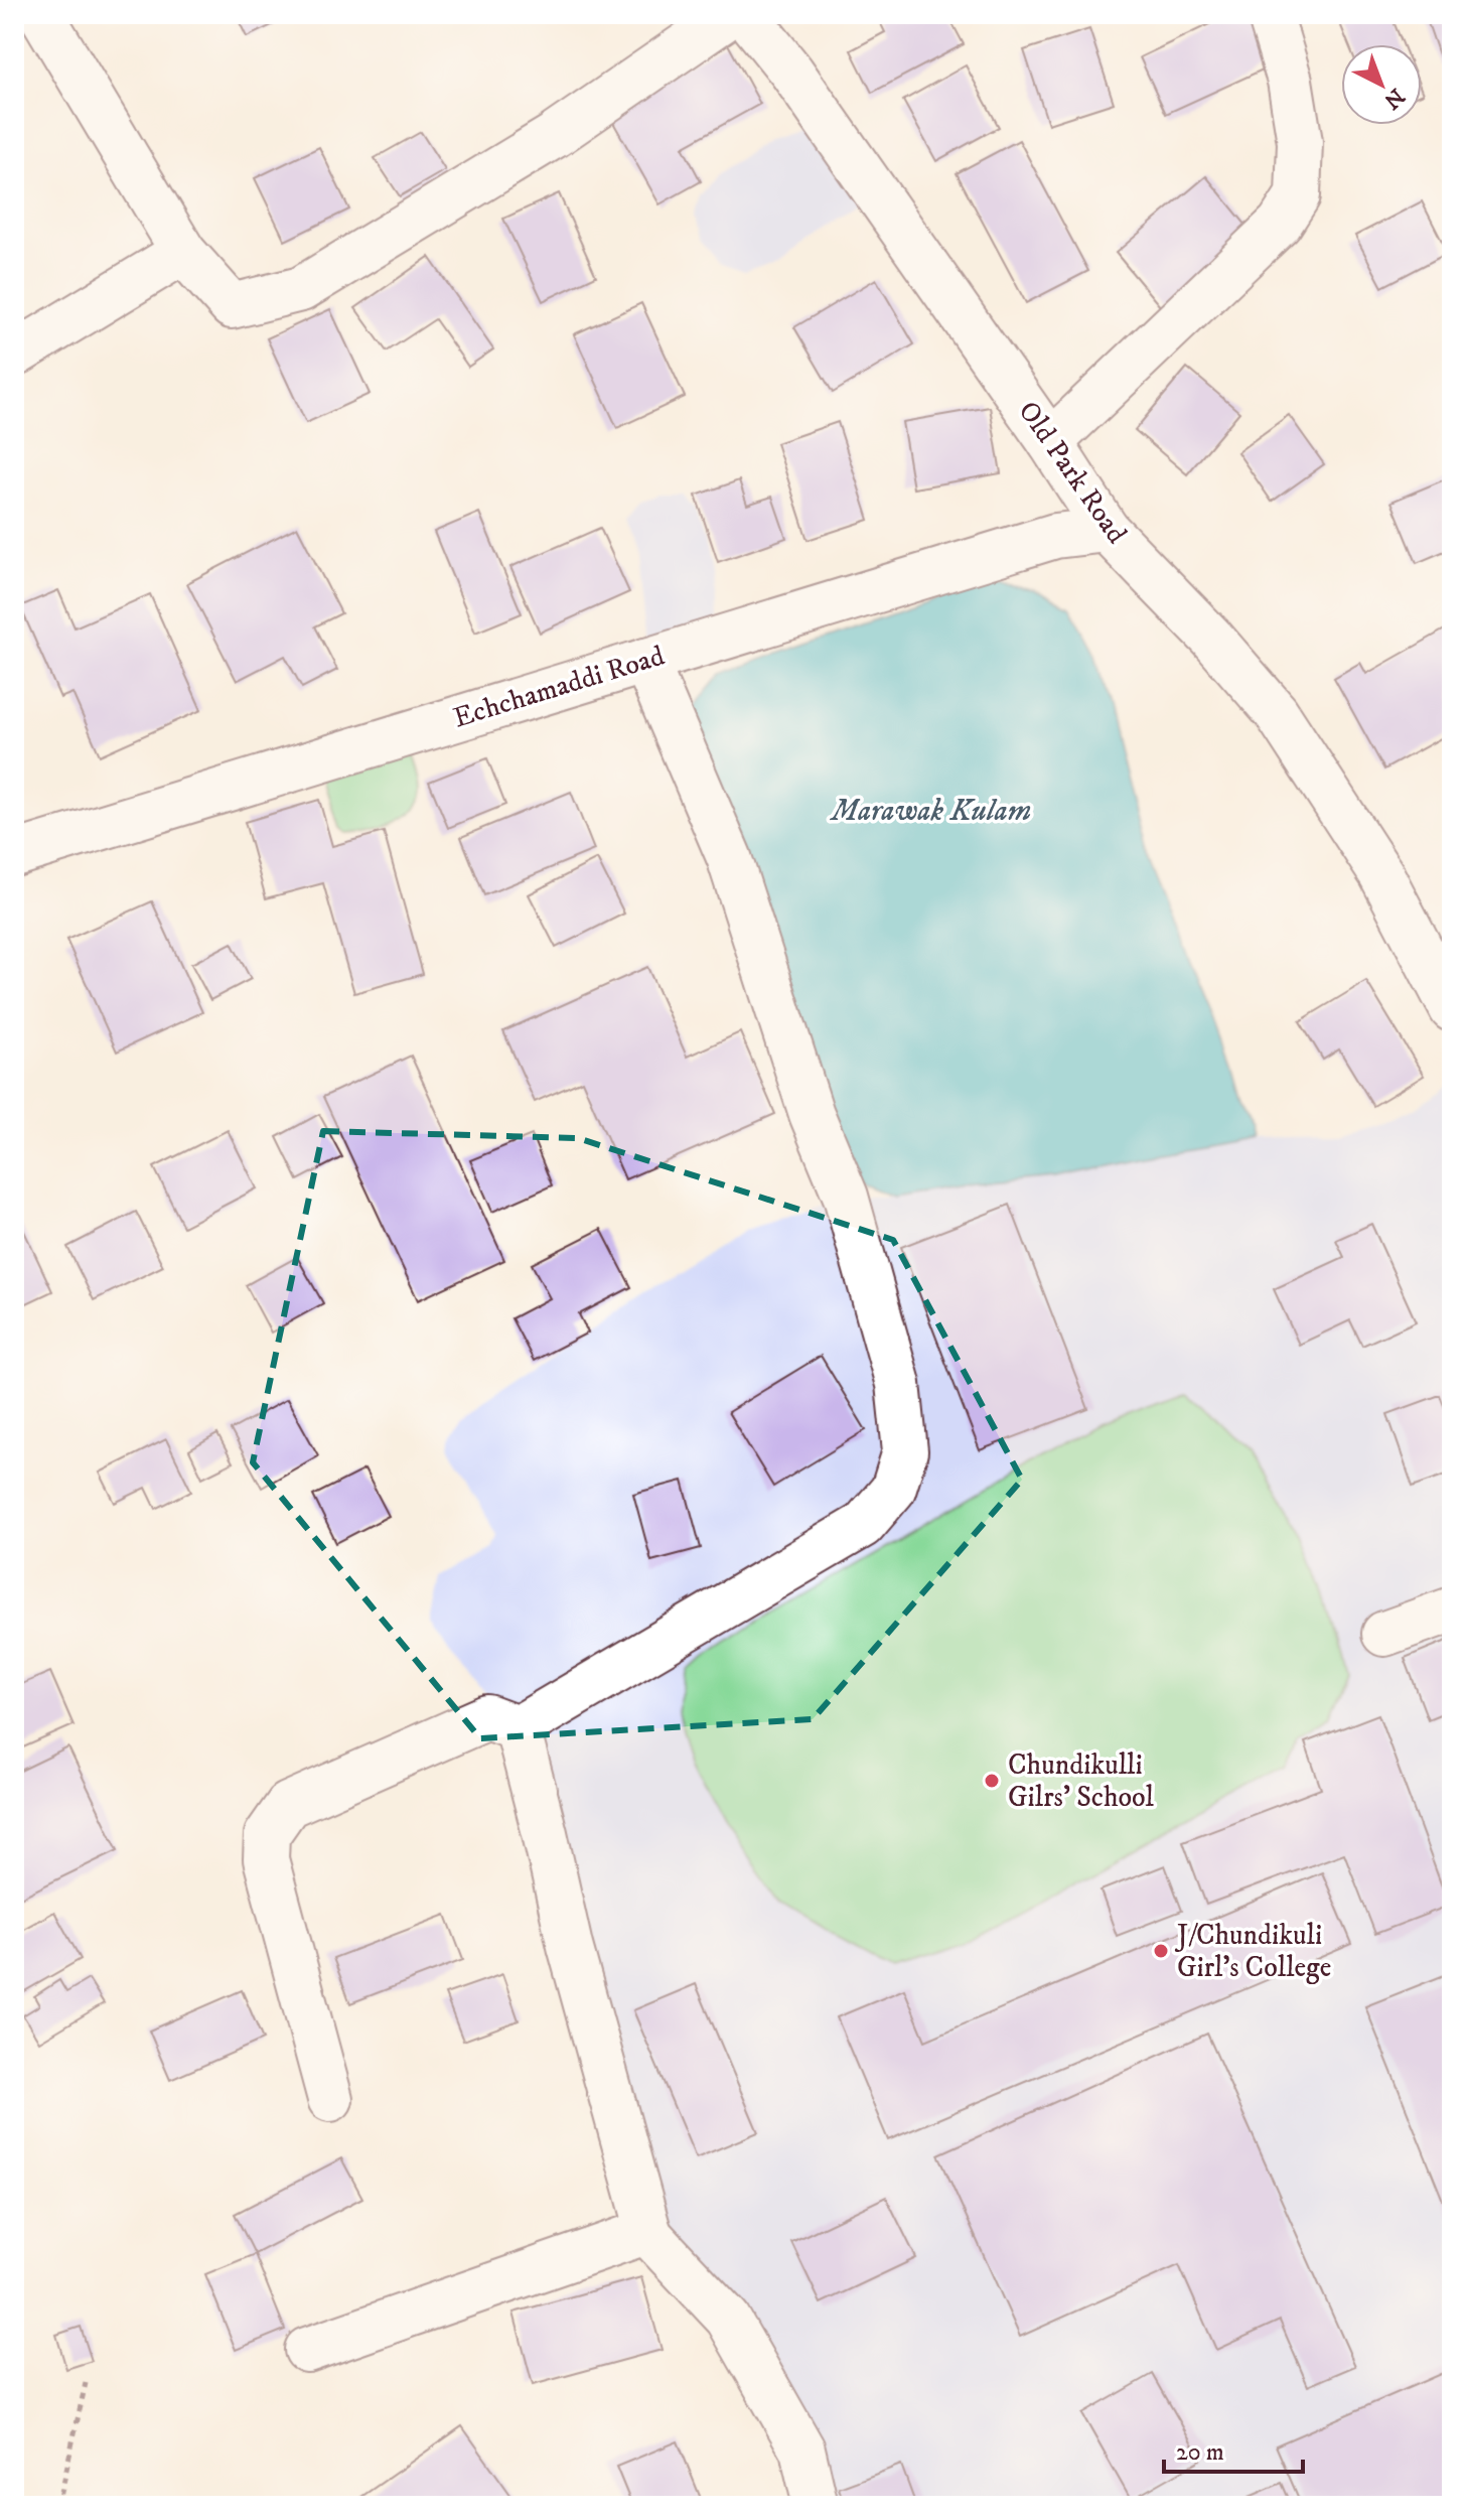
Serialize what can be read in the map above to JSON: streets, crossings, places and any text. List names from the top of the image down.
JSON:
{
  "streets": {
    "street": ["Old Park Road", "Echchamaddi Road"]
  },
  "crossings": [
    ["Old Park Road", "Echchamaddi Road"]
  ],
  "water": ["Marawak Kulam"],
  "places": ["Chundikulli Gilrs' School", "J/Chundikuli Girl's College"],
  "scale_bar": "20 m",
  "north": "bottom right"
}
